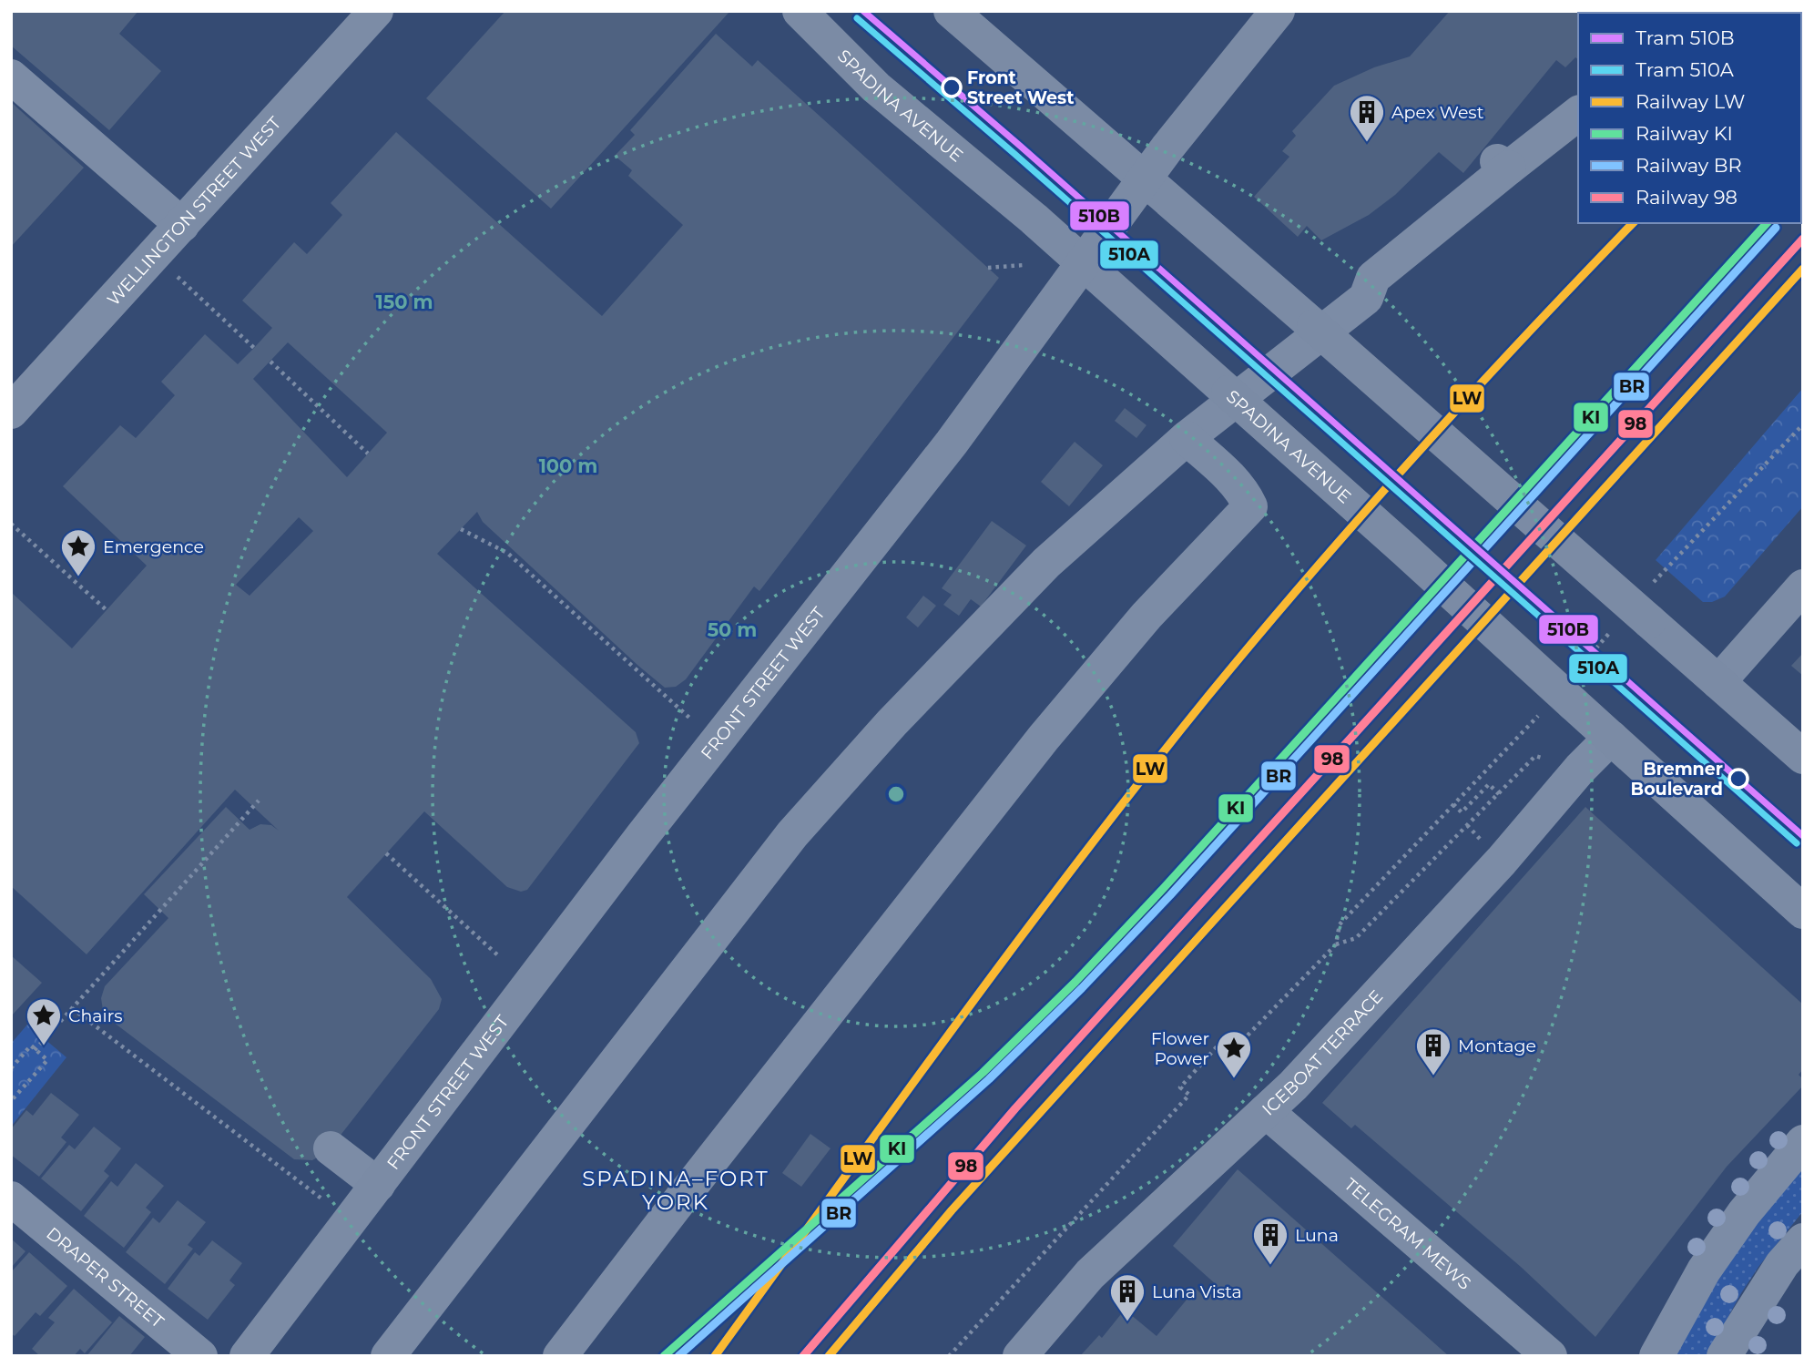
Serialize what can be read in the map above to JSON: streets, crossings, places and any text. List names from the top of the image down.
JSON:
{
  "streets": {
    "main road": ["SPADINA AVENUE", "FRONT STREET WEST"],
    "street": [
      "WELLINGTON STREET WEST",
      "ICEBOAT TERRACE",
      "TELEGRAM MEWS",
      "DRAPER STREET"
    ]
  },
  "crossings": [
    ["SPADINA AVENUE", "FRONT STREET WEST"],
    ["SPADINA AVENUE", "ICEBOAT TERRACE"],
    ["ICEBOAT TERRACE", "TELEGRAM MEWS"]
  ],
  "districts": ["SPADINA–FORT YORK"],
  "places": {
    "other": ["Front Street West", "Bremner Boulevard"],
    "building": [
      "Apex West",
      "Montage",
      "Luna",
      "Luna Vista"
    ],
    "place": ["Emergence", "Chairs", "Flower Power"]
  },
  "lines": [
    "tram line 510B",
    "tram line 510A",
    "rail line LW",
    "rail line KI",
    "rail line BR",
    "rail line 98"
  ],
  "legend": [
    "Tram 510B",
    "Tram 510A",
    "Railway LW",
    "Railway KI",
    "Railway BR",
    "Railway 98"
  ],
  "rings": ["150 m", "100 m", "50 m"]
}
